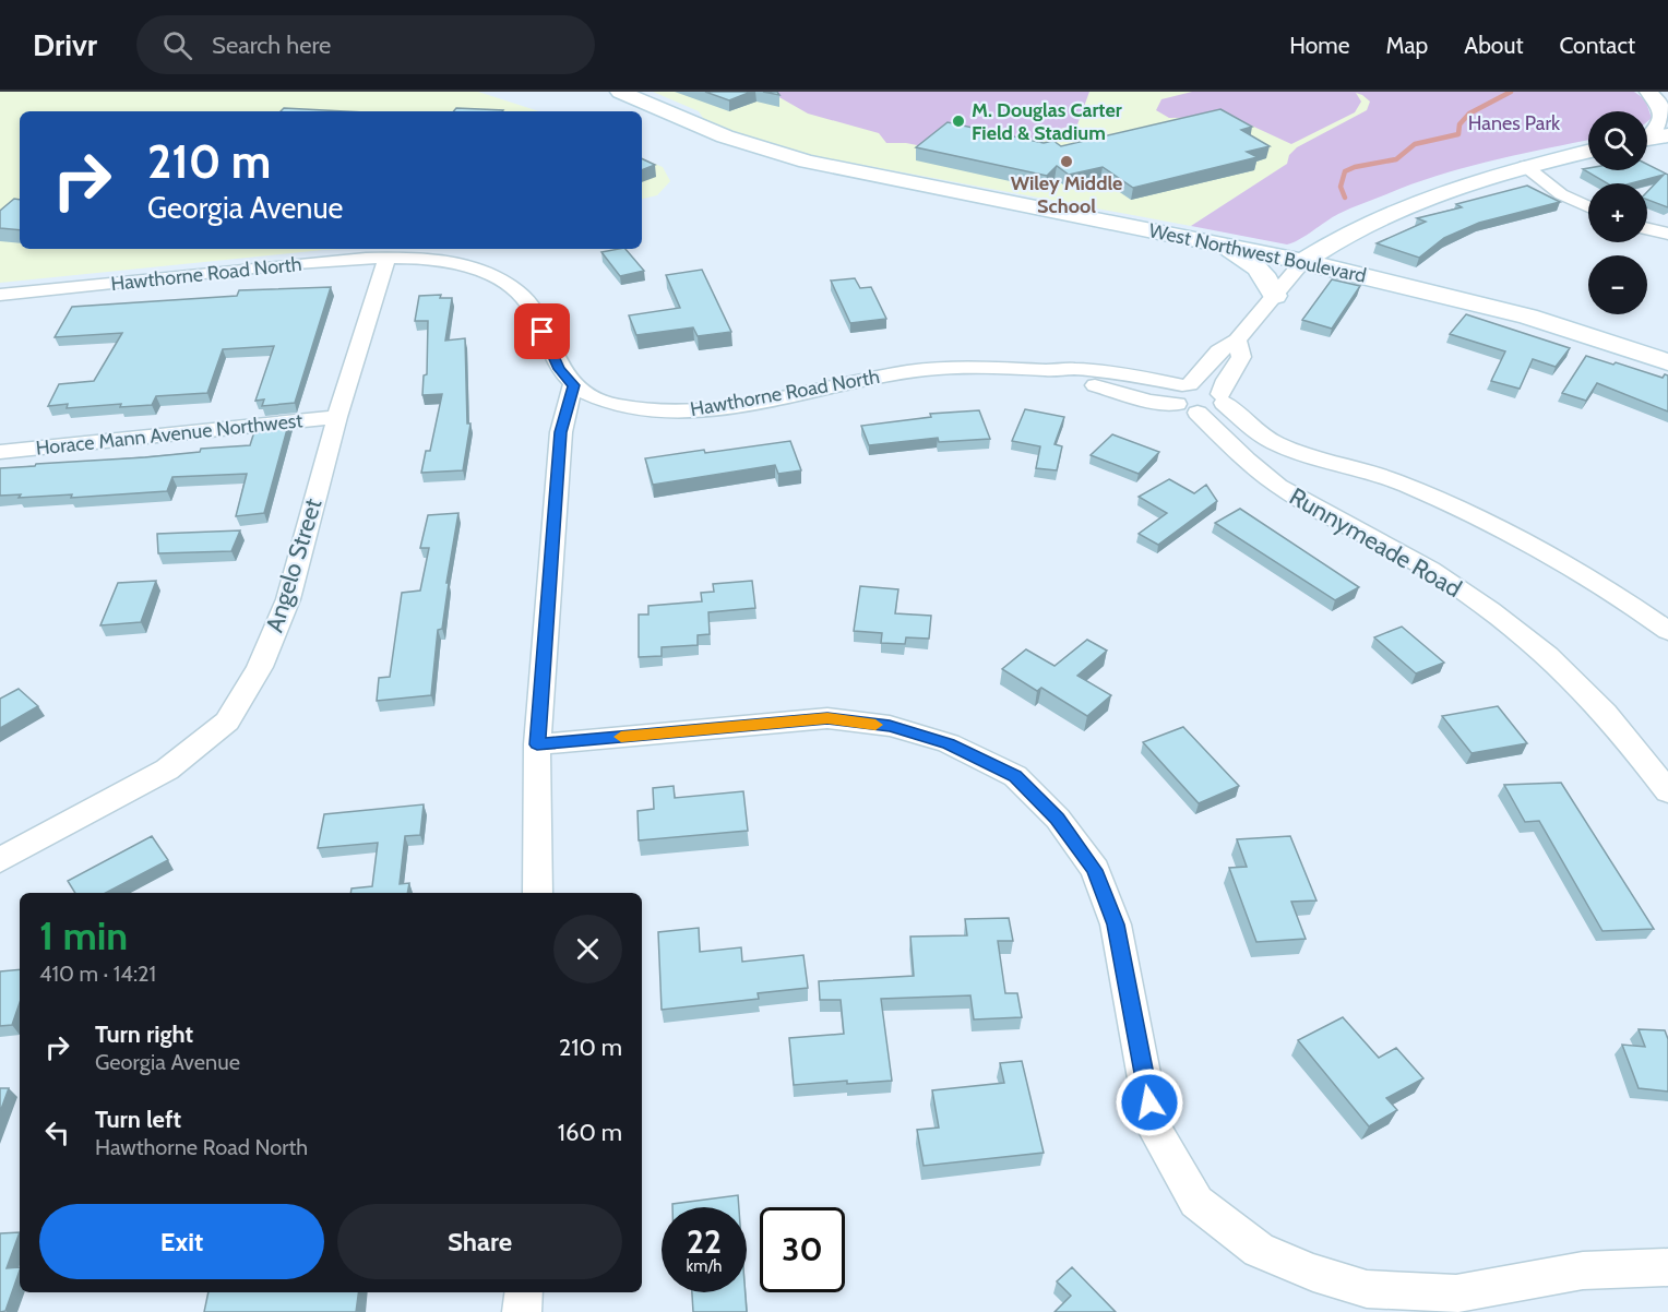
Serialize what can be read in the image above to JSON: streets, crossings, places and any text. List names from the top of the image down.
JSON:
{
  "streets": {
    "main road": ["West Northwest Boulevard"],
    "street": [
      "Hawthorne Road North",
      "Horace Mann Avenue Northwest",
      "Runnymeade Road",
      "Angelo Street"
    ]
  },
  "crossings": [
    ["Hawthorne Road North", "Runnymeade Road"],
    ["Hawthorne Road North", "Angelo Street"],
    ["Horace Mann Avenue Northwest", "Angelo Street"]
  ],
  "parks": ["Hanes Park"],
  "places": ["M. Douglas Carter Field & Stadium", "Wiley Middle School"],
  "page": {
    "header": "Drivr",
    "search": "Search here",
    "nav": [
      "Home",
      "Map",
      "About",
      "Contact"
    ],
    "map_buttons": ["+", "−"],
    "turn": ["210 m", "Georgia Avenue"],
    "heading": ["1 min", "410 m · 14:21"],
    "list": [
      {
        "name": "Turn right",
        "note": "Georgia Avenue",
        "value": "210 m"
      },
      {
        "name": "Turn left",
        "note": "Hawthorne Road North",
        "value": "160 m"
      }
    ],
    "buttons": ["Exit", "Share"],
    "speed": "22 km/h",
    "limit": "30"
  }
}
